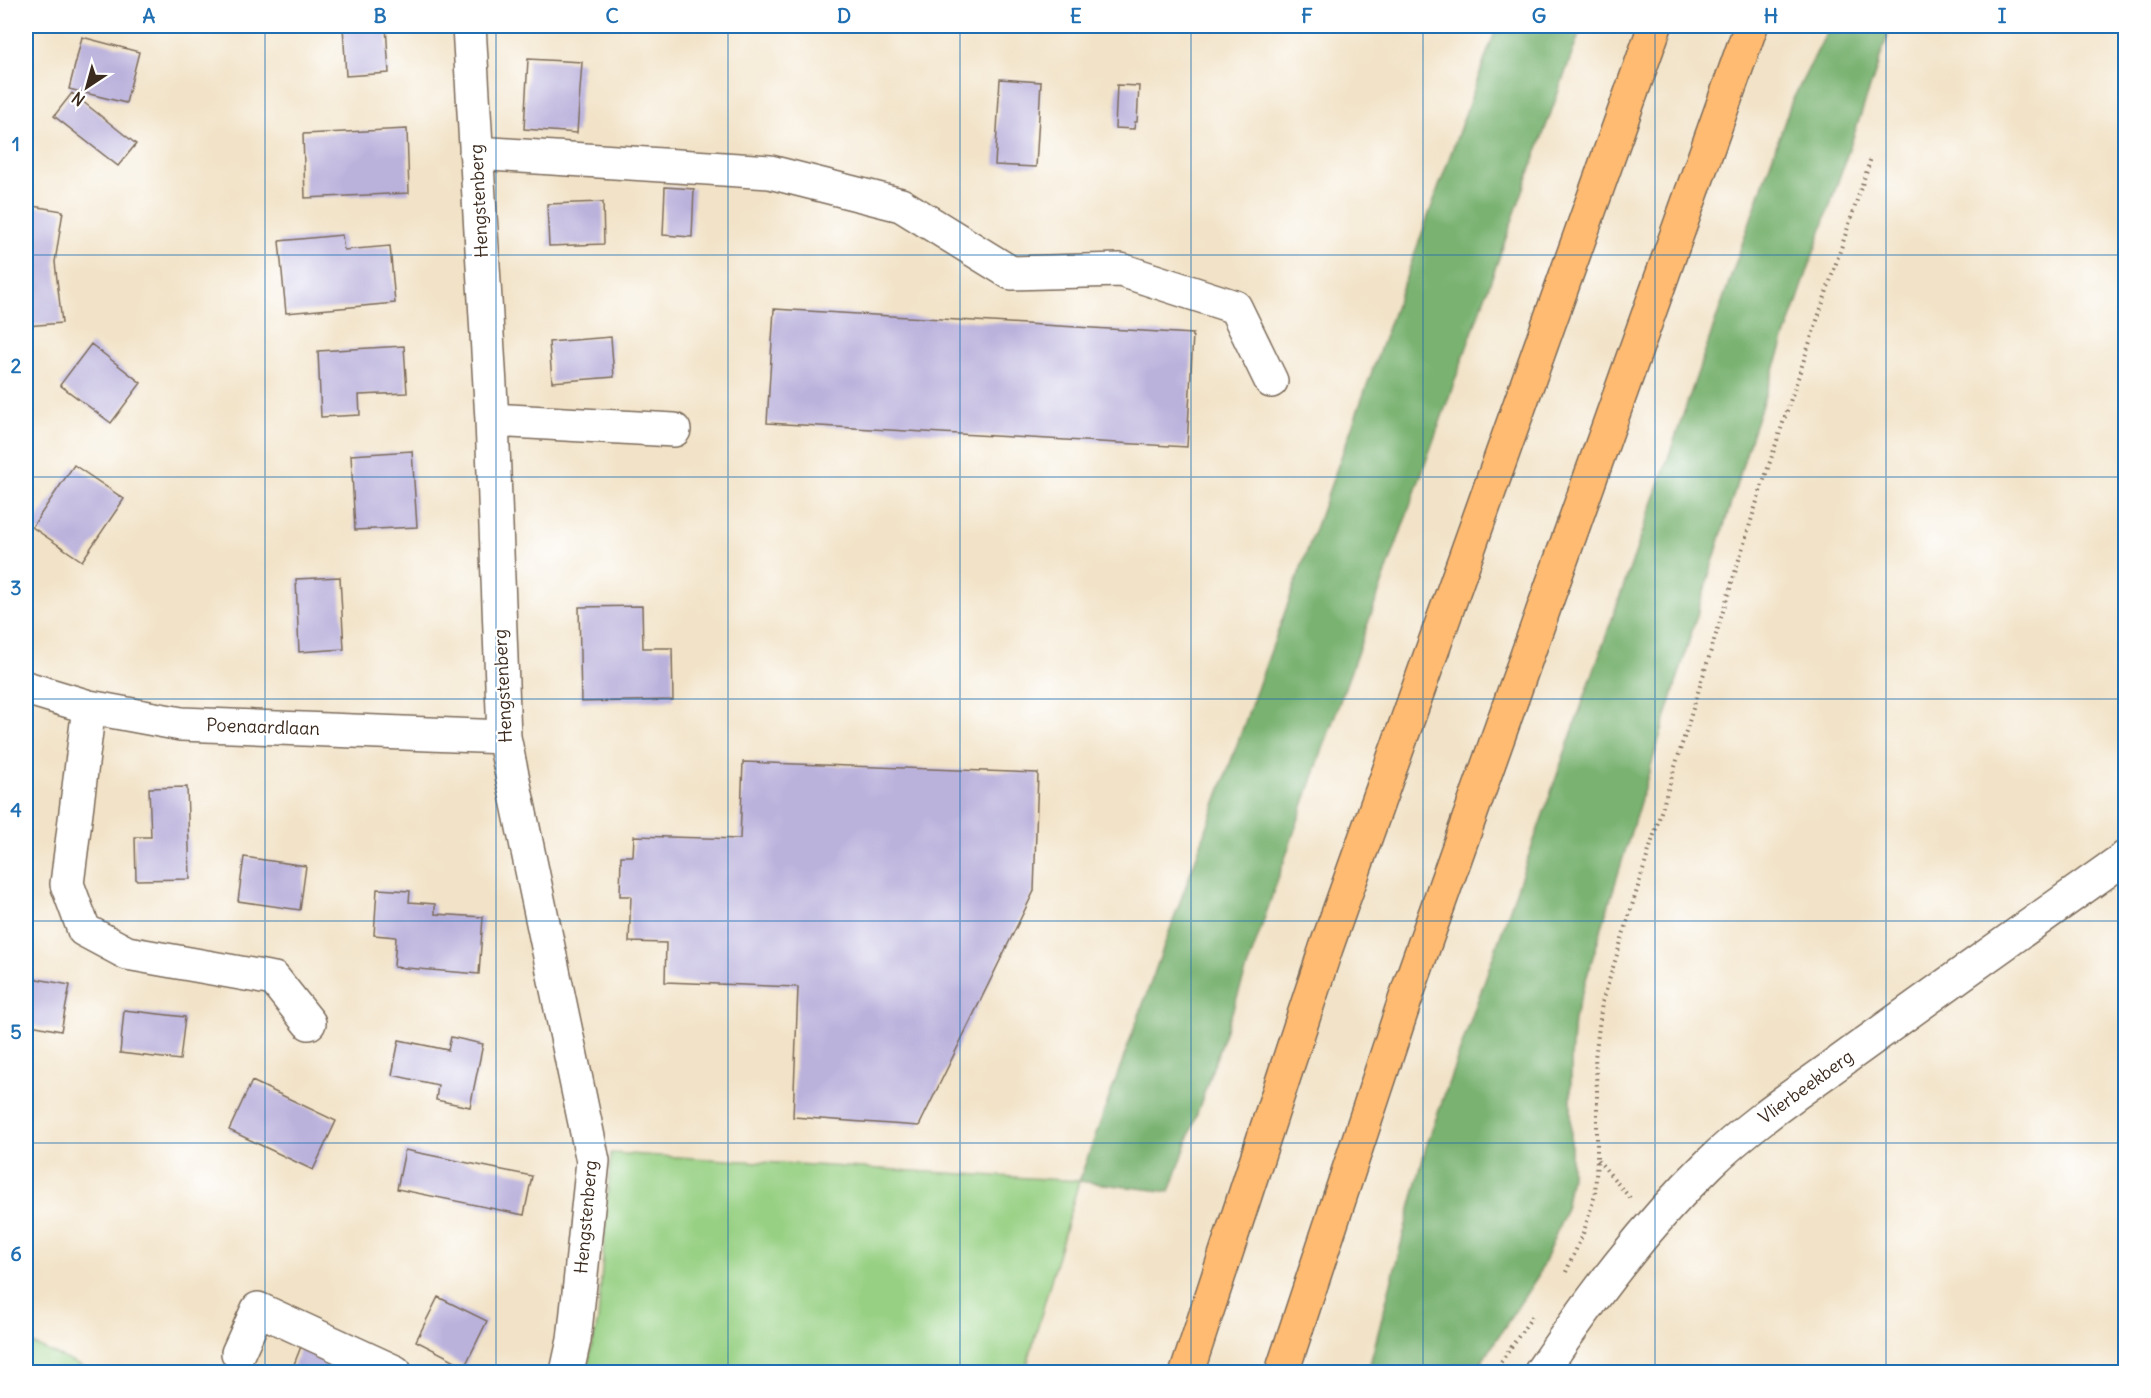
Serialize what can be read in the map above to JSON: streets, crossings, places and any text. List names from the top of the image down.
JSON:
{
  "streets": {
    "street": ["Hengstenberg", "Poenaardlaan", "Vlierbeekberg"]
  },
  "crossings": [
    ["Hengstenberg", "Poenaardlaan"]
  ],
  "north": "bottom left",
  "grid": {
    "columns": [
      "A",
      "B",
      "C",
      "D",
      "E",
      "F",
      "G",
      "H",
      "I"
    ],
    "rows": [
      "1",
      "2",
      "3",
      "4",
      "5",
      "6"
    ]
  }
}
